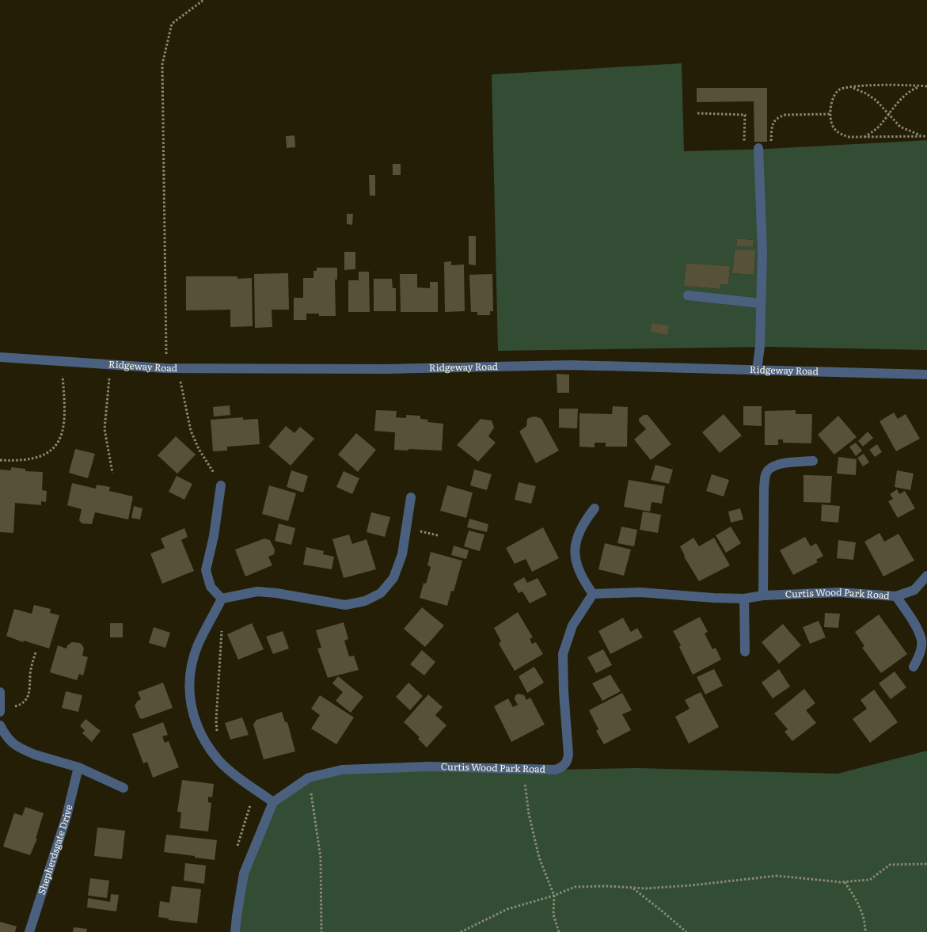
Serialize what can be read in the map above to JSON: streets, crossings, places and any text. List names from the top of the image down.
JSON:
{
  "streets": {
    "street": ["Ridgeway Road", "Curtis Wood Park Road", "Shepherdsgate Drive"]
  }
}
